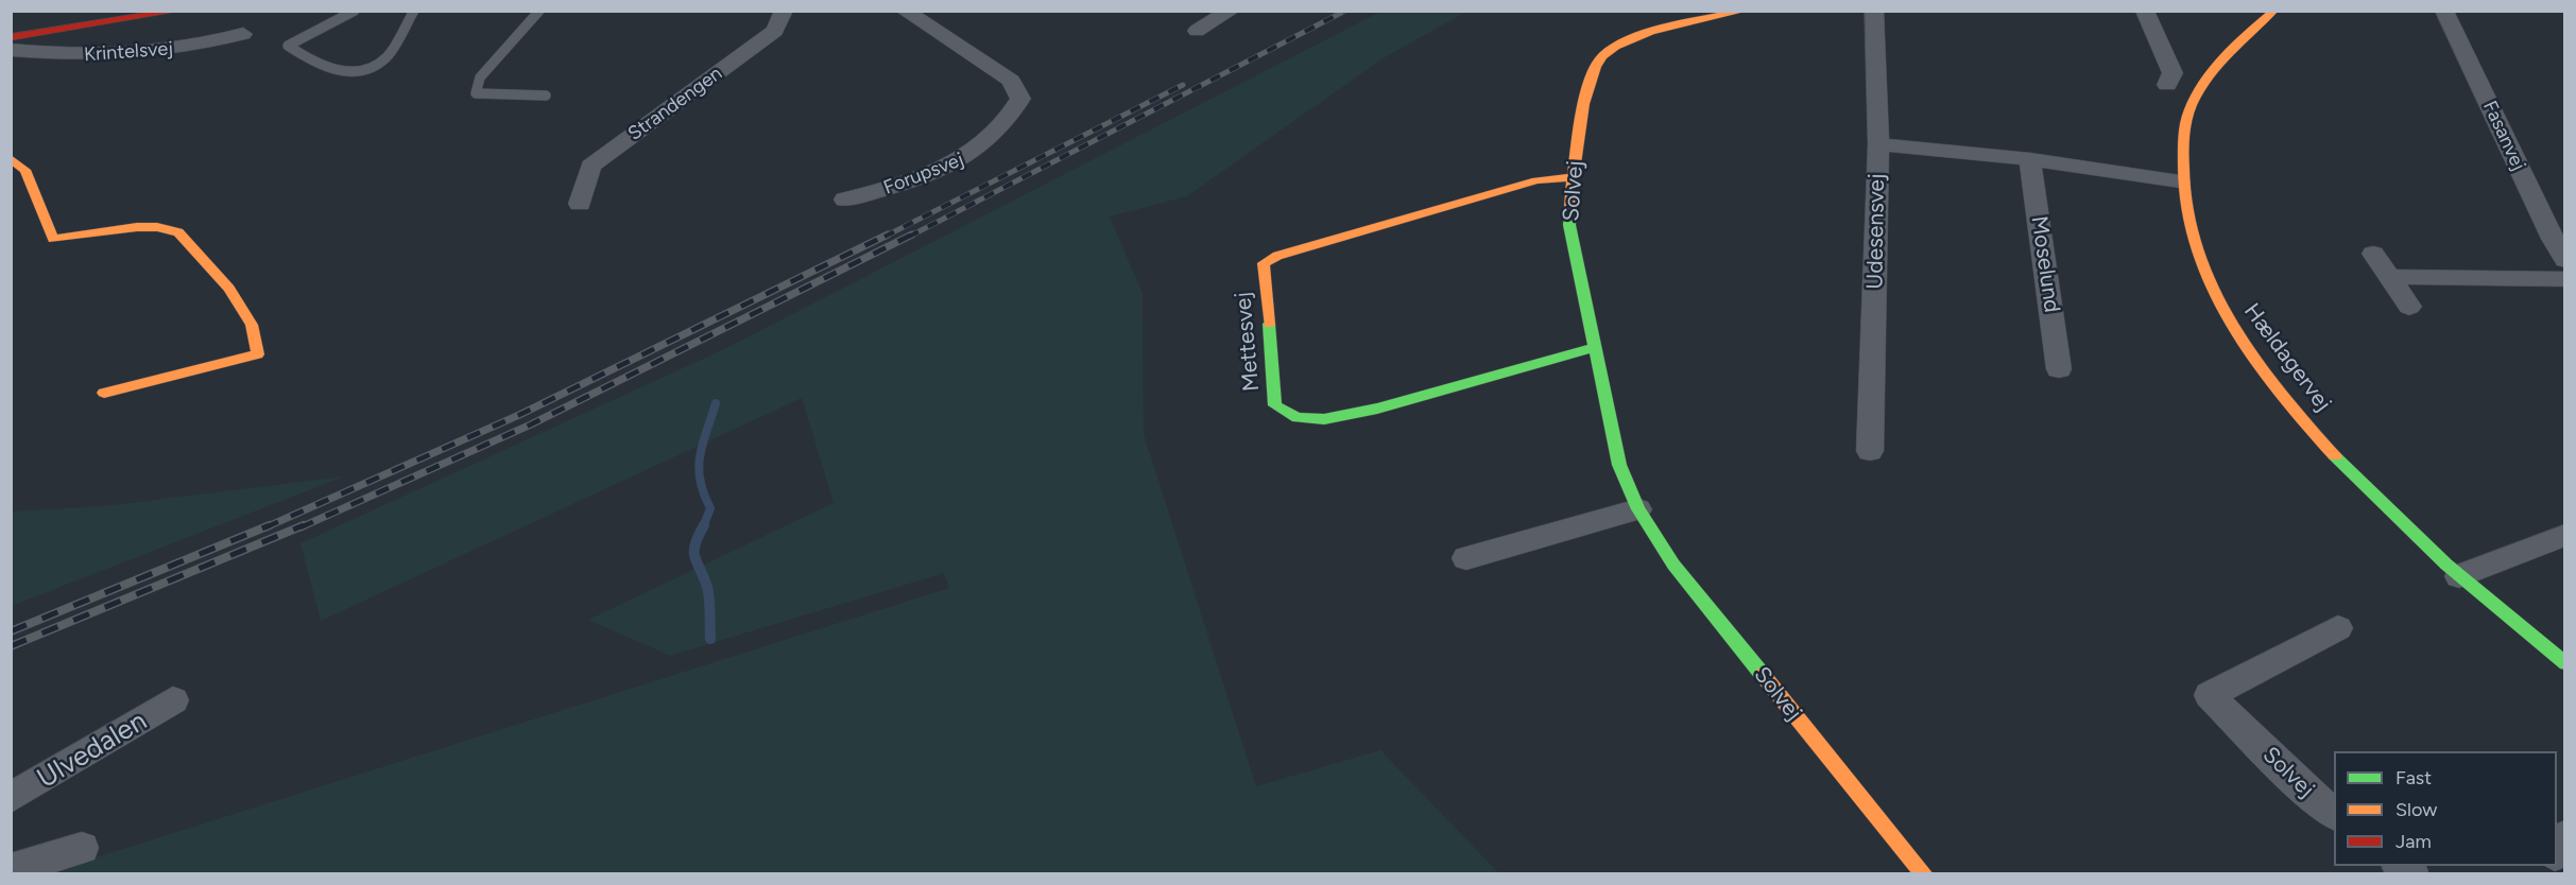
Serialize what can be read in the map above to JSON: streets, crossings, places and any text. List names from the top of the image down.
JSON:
{
  "streets": {
    "street": [
      "Krintelsvej",
      "Strandengen",
      "Fasanvej",
      "Forupsvej",
      "Solvej",
      "Udesensvej",
      "Moselund",
      "Mettesvej",
      "Hældagervej",
      "Ulvedalen"
    ]
  },
  "crossings": [
    ["Solvej", "Mettesvej"]
  ],
  "legend": ["Fast", "Slow", "Jam"]
}
